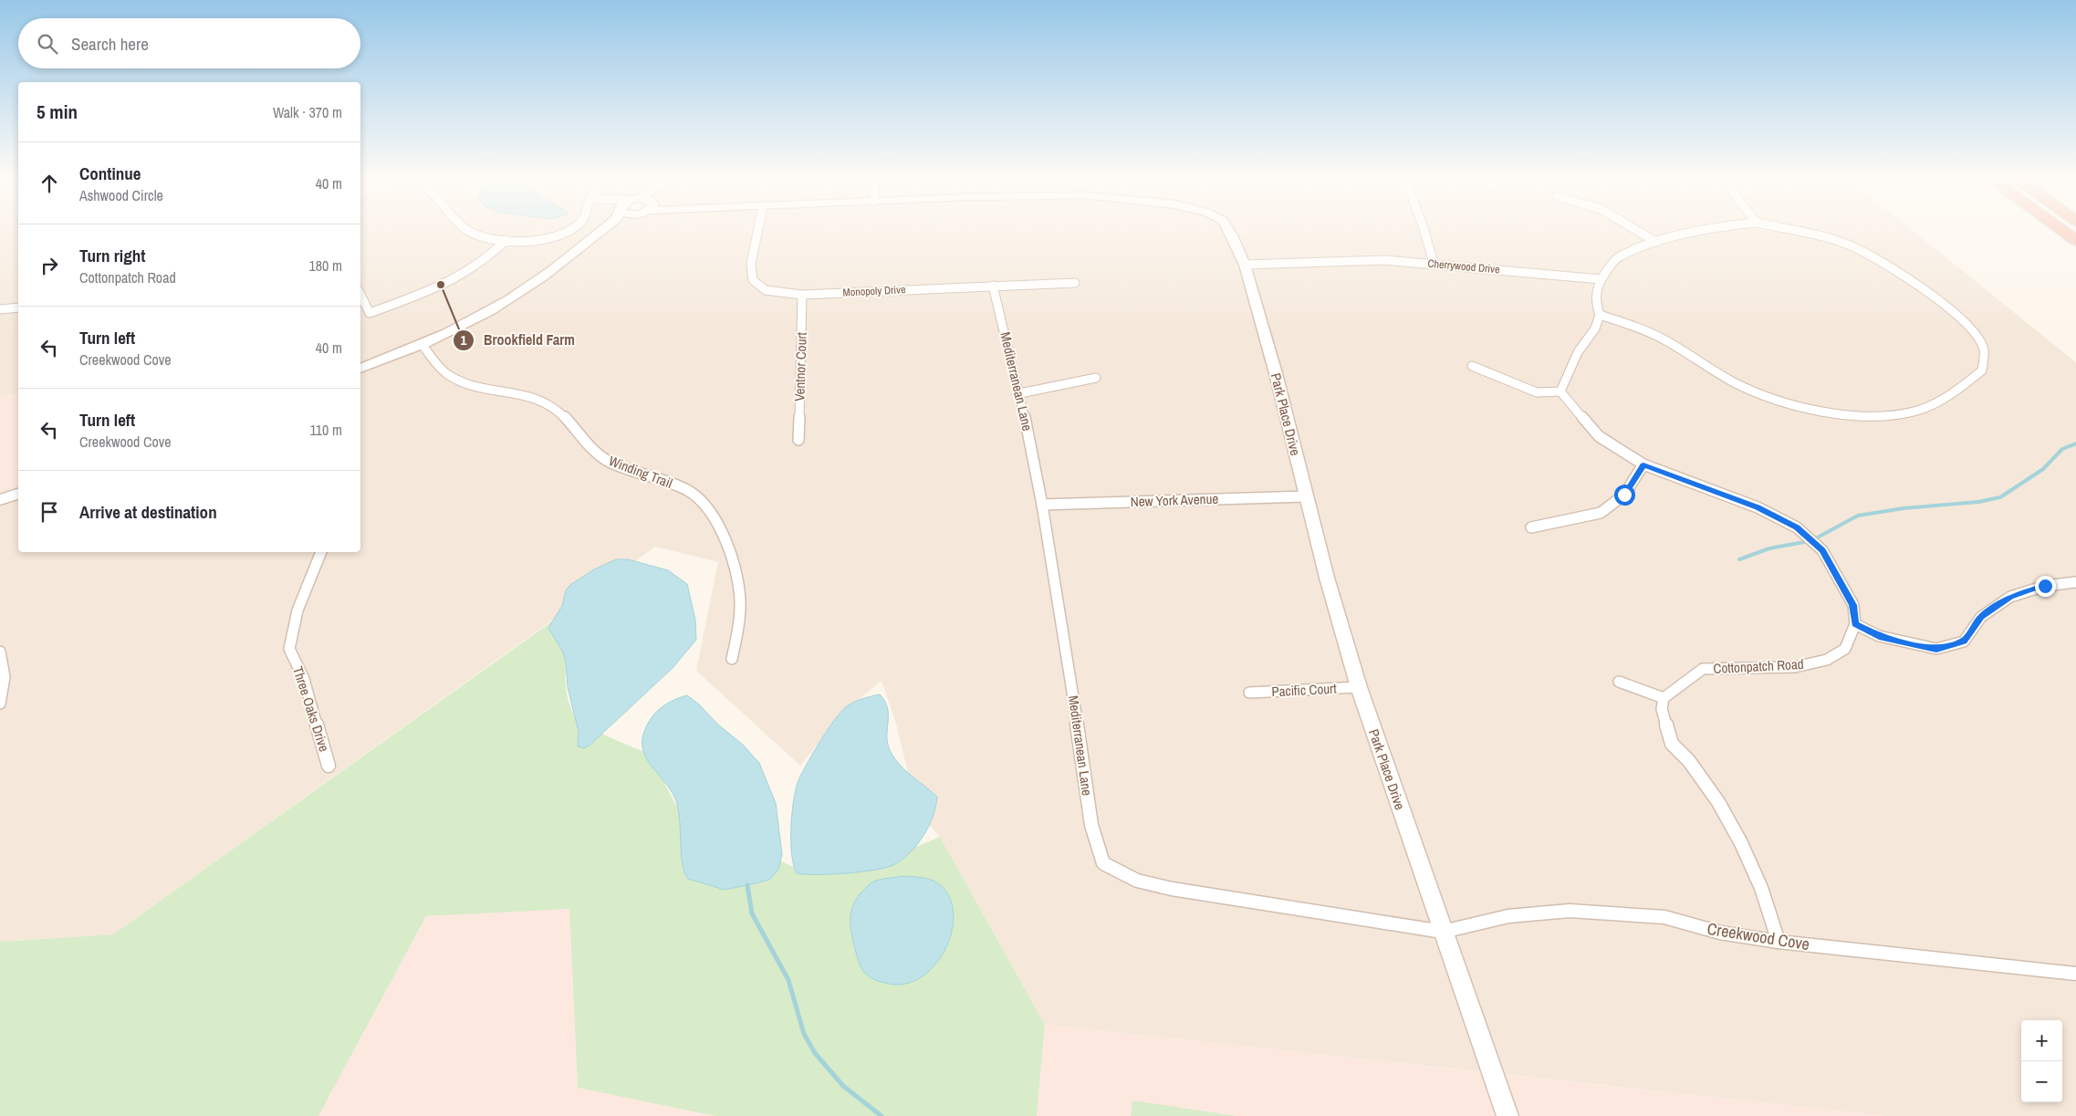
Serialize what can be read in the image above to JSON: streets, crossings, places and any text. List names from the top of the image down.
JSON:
{
  "streets": {
    "street": [
      "Cherrywood Drive",
      "Monopoly Drive",
      "Ventnor Court",
      "Mediterranean Lane",
      "Park Place Drive",
      "Winding Trail",
      "New York Avenue",
      "Cottonpatch Road",
      "Pacific Court",
      "Three Oaks Drive",
      "Creekwood Cove"
    ]
  },
  "crossings": [
    ["Cherrywood Drive", "Park Place Drive"],
    ["Monopoly Drive", "Ventnor Court"],
    ["Monopoly Drive", "Mediterranean Lane"],
    ["Mediterranean Lane", "Park Place Drive"],
    ["Mediterranean Lane", "New York Avenue"],
    ["Mediterranean Lane", "Creekwood Cove"],
    ["Park Place Drive", "New York Avenue"],
    ["Park Place Drive", "Pacific Court"],
    ["Park Place Drive", "Creekwood Cove"]
  ],
  "places": ["Brookfield Farm"],
  "page": {
    "search": "Search here",
    "heading": ["5 min", "Walk · 370 m"],
    "list": [
      ["Continue", "Ashwood Circle", "40 m"],
      ["Turn right", "Cottonpatch Road", "180 m"],
      ["Turn left", "Creekwood Cove", "40 m"],
      ["Turn left", "Creekwood Cove", "110 m"],
      "Arrive at destination"
    ],
    "map_buttons": ["+", "−"]
  }
}
